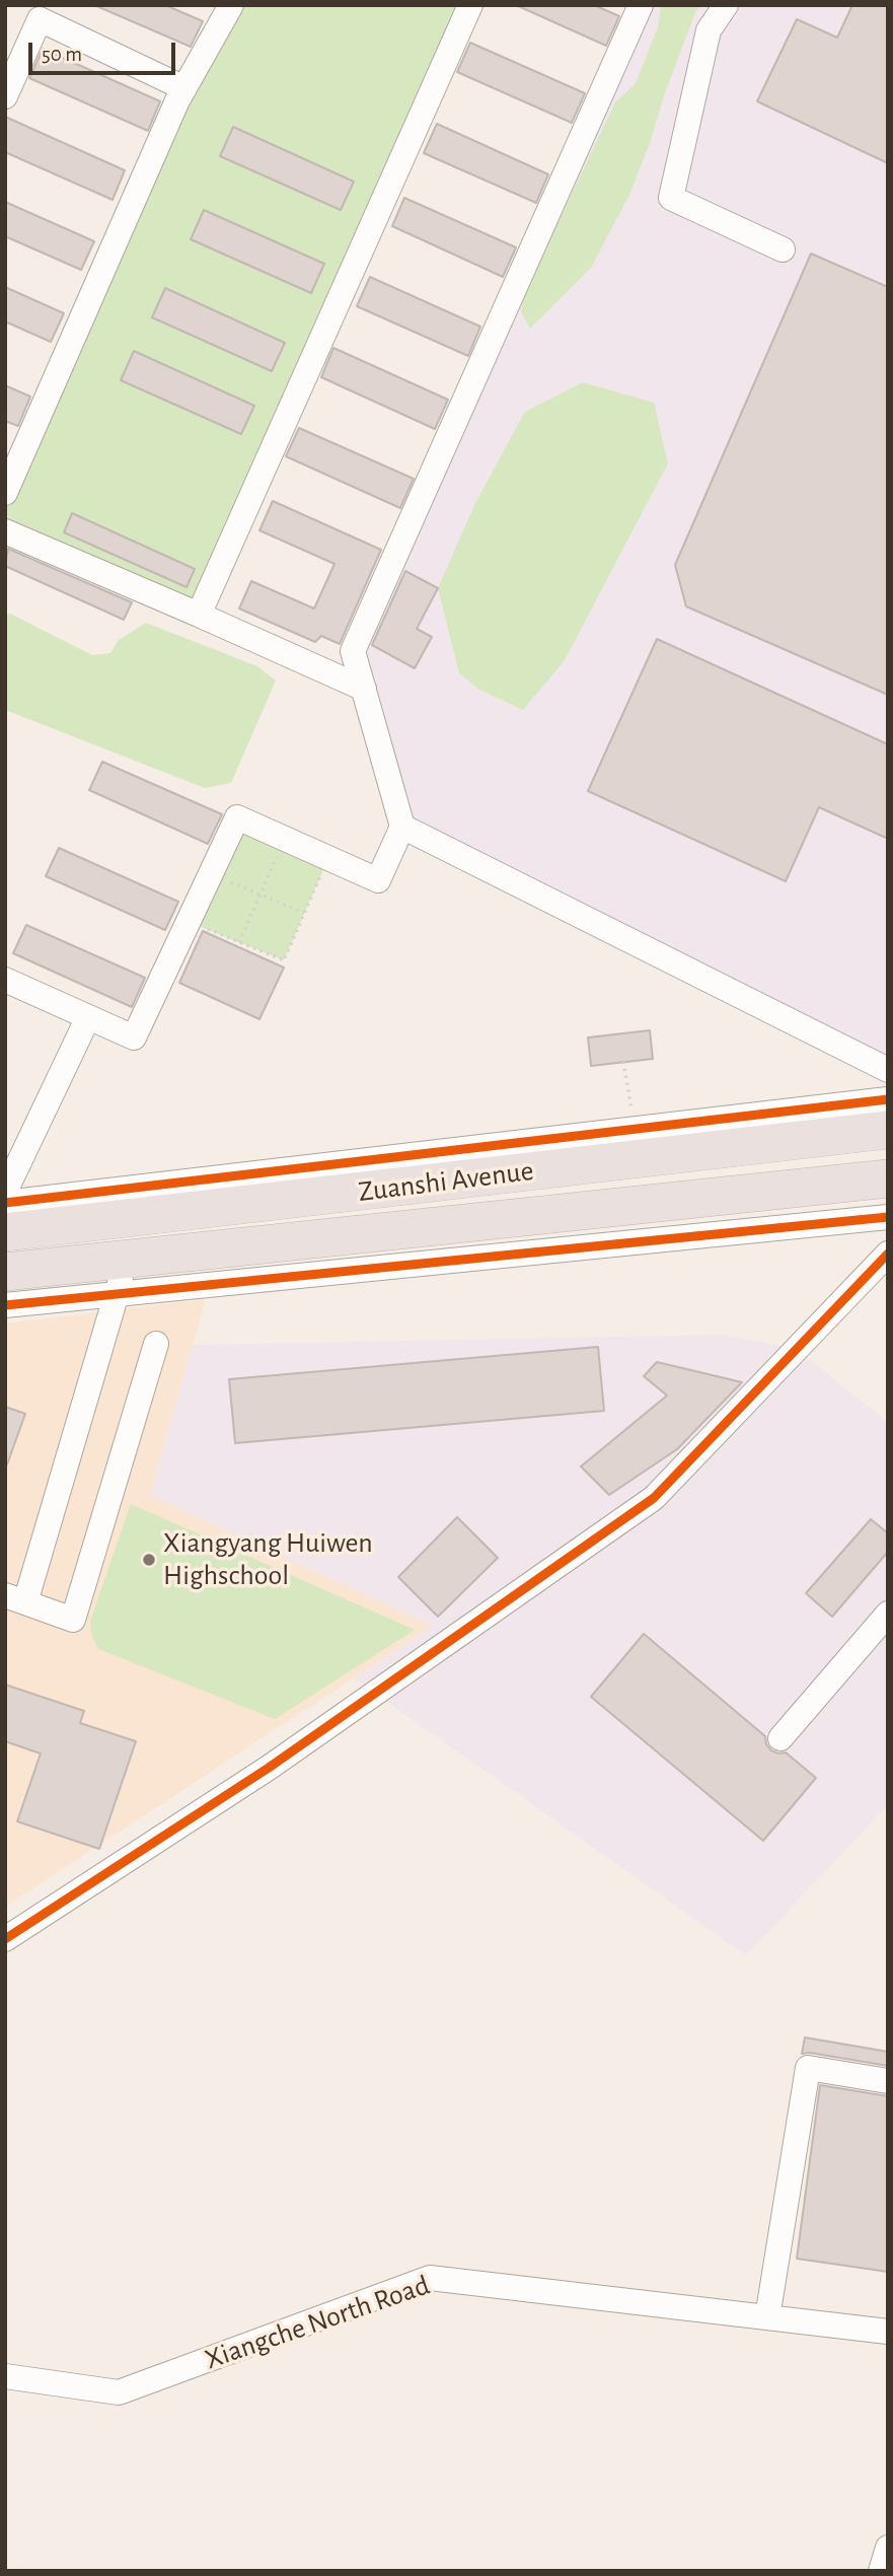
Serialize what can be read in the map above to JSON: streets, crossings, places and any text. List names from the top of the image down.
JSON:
{
  "streets": {
    "highway": ["Zuanshi Avenue"],
    "street": ["Xiangche North Road"]
  },
  "places": ["Xiangyang Huiwen Highschool"],
  "scale_bar": "50 m"
}
